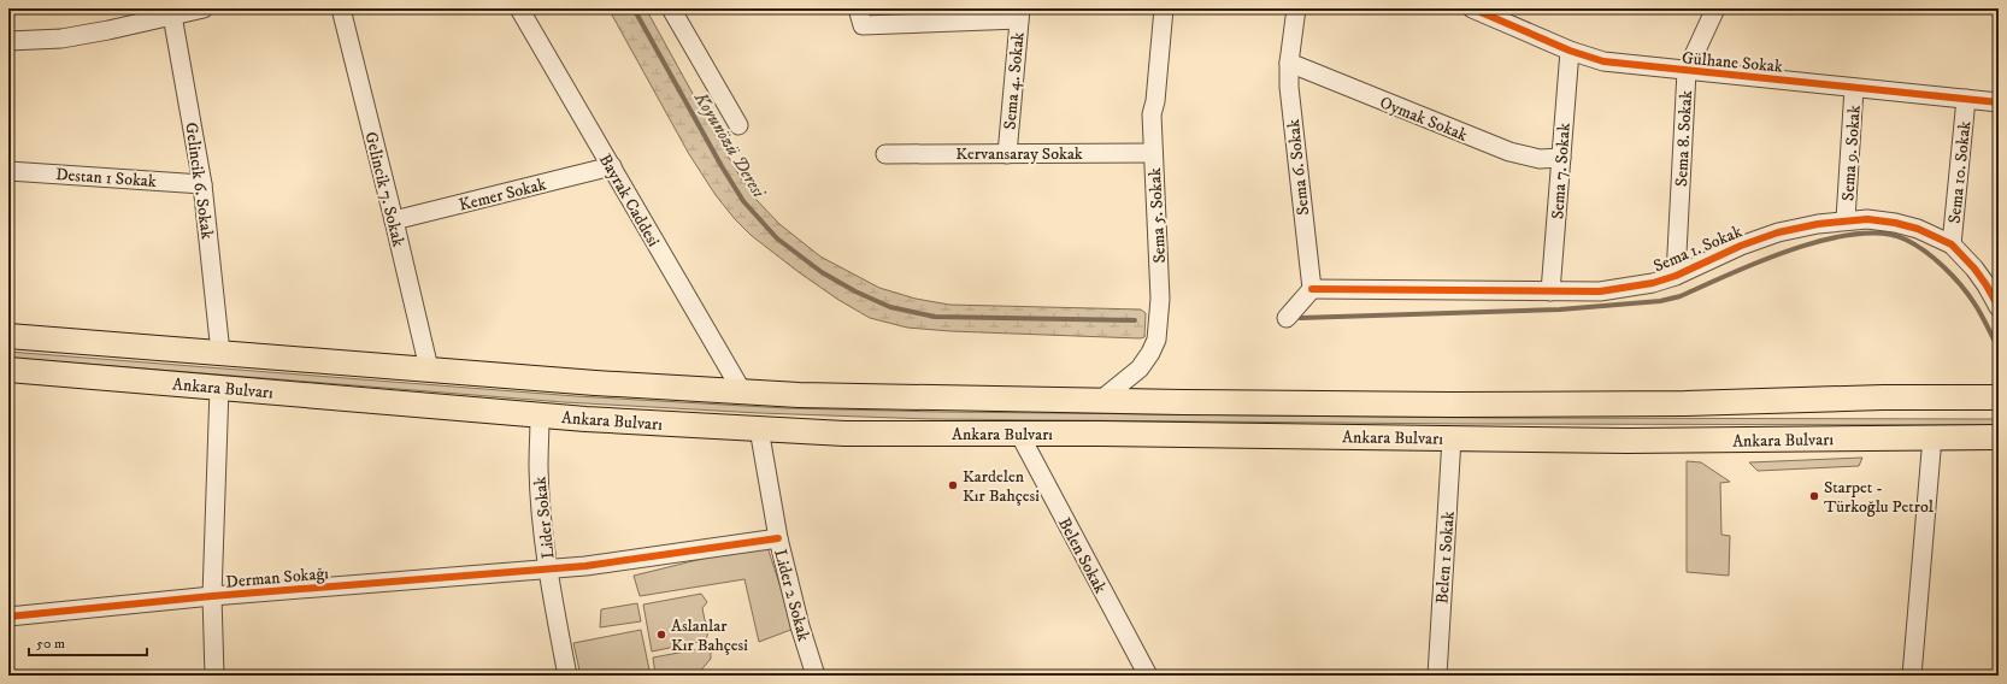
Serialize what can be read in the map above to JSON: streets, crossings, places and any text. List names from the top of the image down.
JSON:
{
  "streets": {
    "main road": ["Ankara Bulvarı"],
    "street": [
      "Gülhane Sokak",
      "Sema 4. Sokak",
      "Oymak Sokak",
      "Sema 8. Sokak",
      "Kervansaray Sokak",
      "Sema 9. Sokak",
      "Sema 6. Sokak",
      "Sema 7. Sokak",
      "Sema 10. Sokak",
      "Destan 1 Sokak",
      "Gelincik 6. Sokak",
      "Gelincik 7. Sokak",
      "Kemer Sokak",
      "Bayrak Caddesi",
      "Sema 5. Sokak",
      "Sema 1. Sokak",
      "Lider Sokak",
      "Belen Sokak",
      "Belen 1 Sokak",
      "Derman Sokağı",
      "Lider 2 Sokak"
    ]
  },
  "crossings": [
    ["Gülhane Sokak", "Sema 8. Sokak"],
    ["Gülhane Sokak", "Sema 9. Sokak"],
    ["Gülhane Sokak", "Sema 7. Sokak"],
    ["Gülhane Sokak", "Sema 10. Sokak"],
    ["Sema 4. Sokak", "Kervansaray Sokak"],
    ["Oymak Sokak", "Sema 6. Sokak"],
    ["Oymak Sokak", "Sema 7. Sokak"],
    ["Sema 8. Sokak", "Sema 1. Sokak"],
    ["Kervansaray Sokak", "Sema 5. Sokak"],
    ["Sema 9. Sokak", "Sema 1. Sokak"],
    ["Sema 6. Sokak", "Sema 1. Sokak"],
    ["Sema 7. Sokak", "Sema 1. Sokak"],
    ["Sema 10. Sokak", "Sema 1. Sokak"],
    ["Destan 1 Sokak", "Gelincik 6. Sokak"],
    ["Gelincik 6. Sokak", "Ankara Bulvarı"],
    ["Gelincik 7. Sokak", "Kemer Sokak"],
    ["Gelincik 7. Sokak", "Ankara Bulvarı"],
    ["Kemer Sokak", "Bayrak Caddesi"],
    ["Bayrak Caddesi", "Ankara Bulvarı"],
    ["Sema 5. Sokak", "Ankara Bulvarı"],
    ["Ankara Bulvarı", "Lider Sokak"],
    ["Ankara Bulvarı", "Belen Sokak"],
    ["Ankara Bulvarı", "Belen 1 Sokak"],
    ["Ankara Bulvarı", "Lider 2 Sokak"],
    ["Lider Sokak", "Derman Sokağı"],
    ["Derman Sokağı", "Lider 2 Sokak"]
  ],
  "water": ["Koyunözü Deresi"],
  "places": ["Kardelen Kır Bahçesi", "Starpet - Türkoğlu Petrol", "Aslanlar Kır Bahçesi"],
  "scale_bar": "50 m"
}
